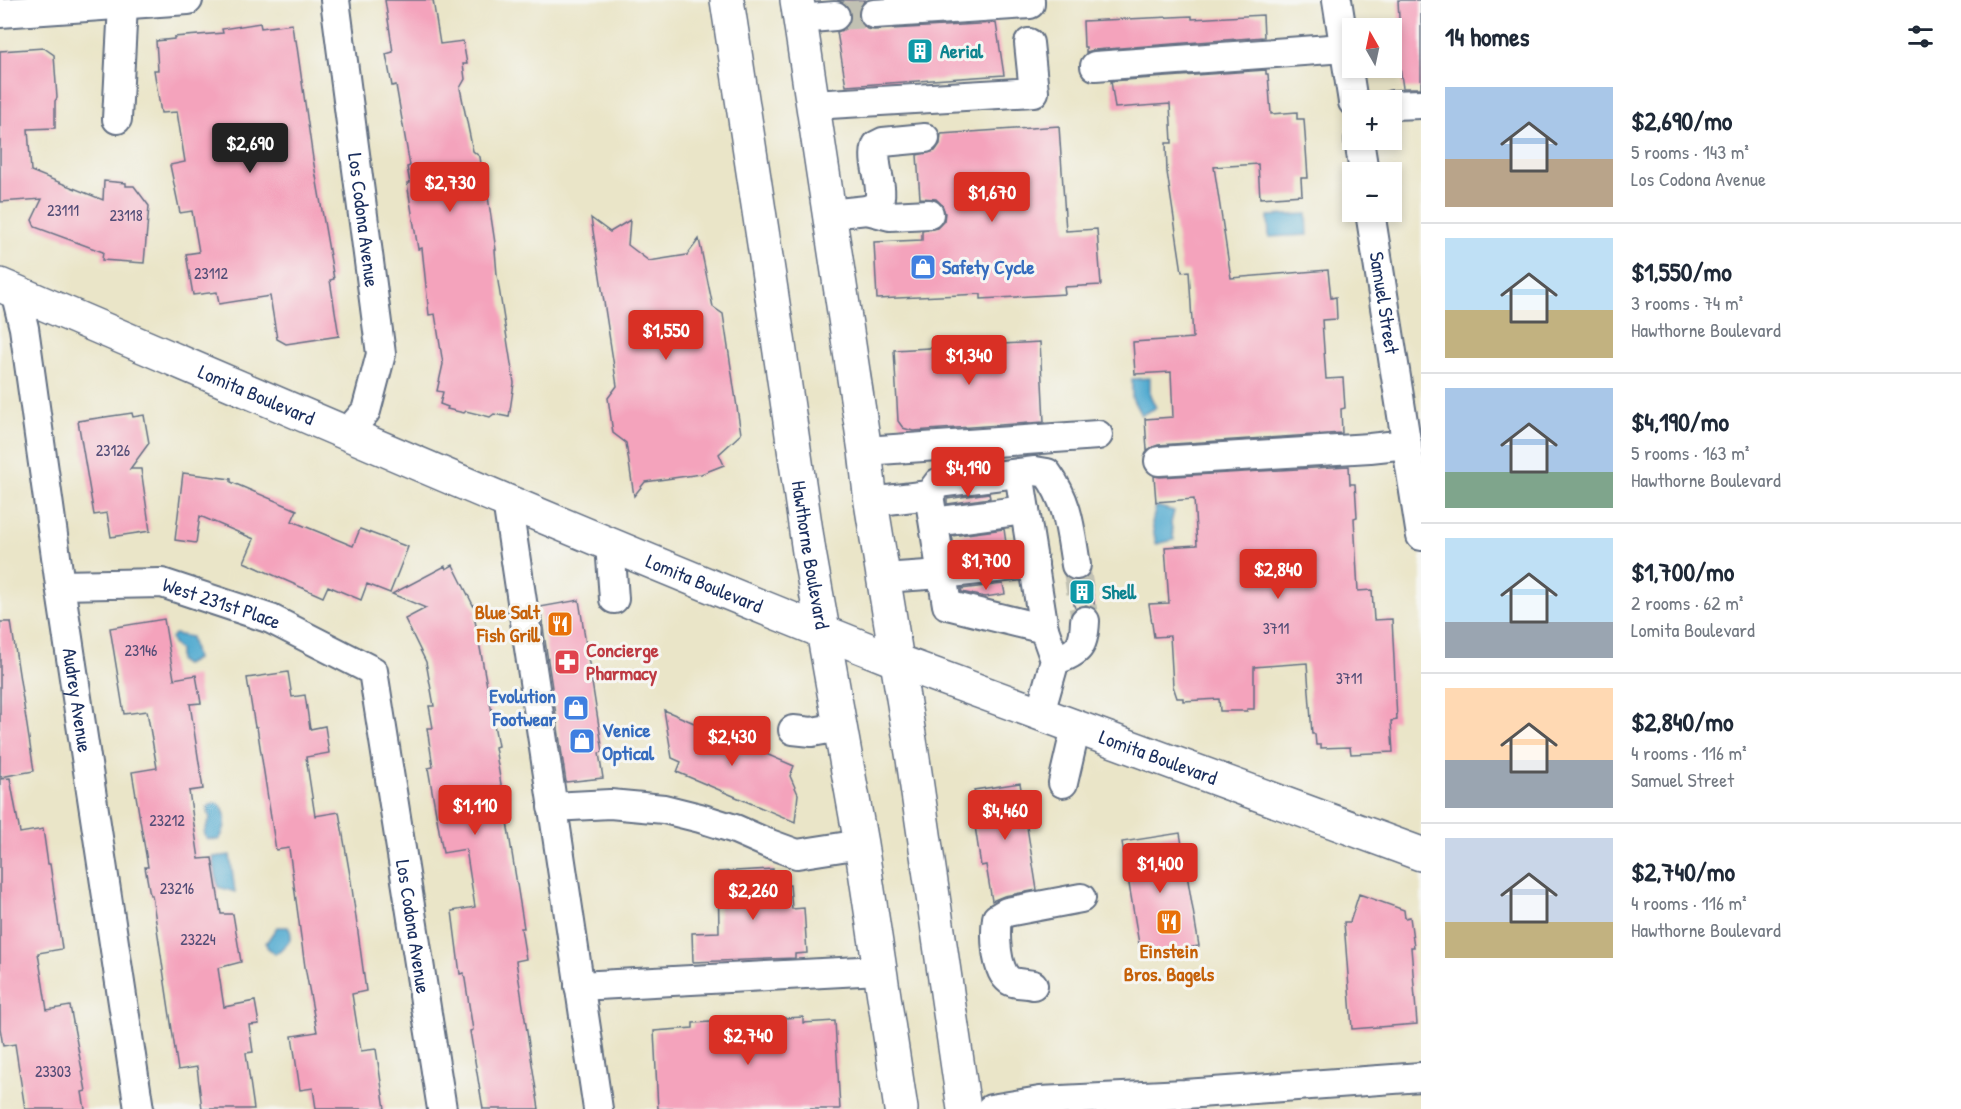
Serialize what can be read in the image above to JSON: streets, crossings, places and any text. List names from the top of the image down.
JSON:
{
  "streets": {
    "main road": ["Lomita Boulevard", "Hawthorne Boulevard"],
    "street": [
      "Los Codona Avenue",
      "Samuel Street",
      "West 231st Place",
      "Audrey Avenue"
    ]
  },
  "crossings": [
    ["Los Codona Avenue", "Lomita Boulevard"],
    ["Los Codona Avenue", "West 231st Place"],
    ["Lomita Boulevard", "Hawthorne Boulevard"],
    ["Lomita Boulevard", "Audrey Avenue"],
    ["West 231st Place", "Audrey Avenue"]
  ],
  "places": {
    "building": ["Aerial", "Shell"],
    "shop": ["Safety Cycle", "Evolution Footwear", "Venice Optical"],
    "restaurant": ["Blue Salt Fish Grill", "Einstein Bros. Bagels"],
    "pharmacy": ["Concierge Pharmacy"]
  },
  "house_numbers": [
    "23111",
    "23118",
    "23112",
    "23126",
    "3711",
    "23146",
    "3711",
    "23212",
    "23216",
    "23224",
    "23303"
  ],
  "north": "top",
  "page": {
    "heading": "14 homes",
    "map_buttons": ["+", "−"],
    "list": [
      {
        "name": "$2,690/mo",
        "note": "5 rooms · 143 m² · Los Codona Avenue"
      },
      {
        "name": "$1,550/mo",
        "note": "3 rooms · 74 m² · Hawthorne Boulevard"
      },
      {
        "name": "$4,190/mo",
        "note": "5 rooms · 163 m² · Hawthorne Boulevard"
      },
      {
        "name": "$1,700/mo",
        "note": "2 rooms · 62 m² · Lomita Boulevard"
      },
      {
        "name": "$2,840/mo",
        "note": "4 rooms · 116 m² · Samuel Street"
      },
      {
        "name": "$2,740/mo",
        "note": "4 rooms · 116 m² · Hawthorne Boulevard"
      }
    ],
    "price": [
      "$2,690",
      "$2,730",
      "$1,670",
      "$1,550",
      "$1,340",
      "$4,190",
      "$1,700",
      "$2,840",
      "$2,430",
      "$1,110",
      "$4,460",
      "$1,400",
      "$2,260",
      "$2,740"
    ]
  }
}
